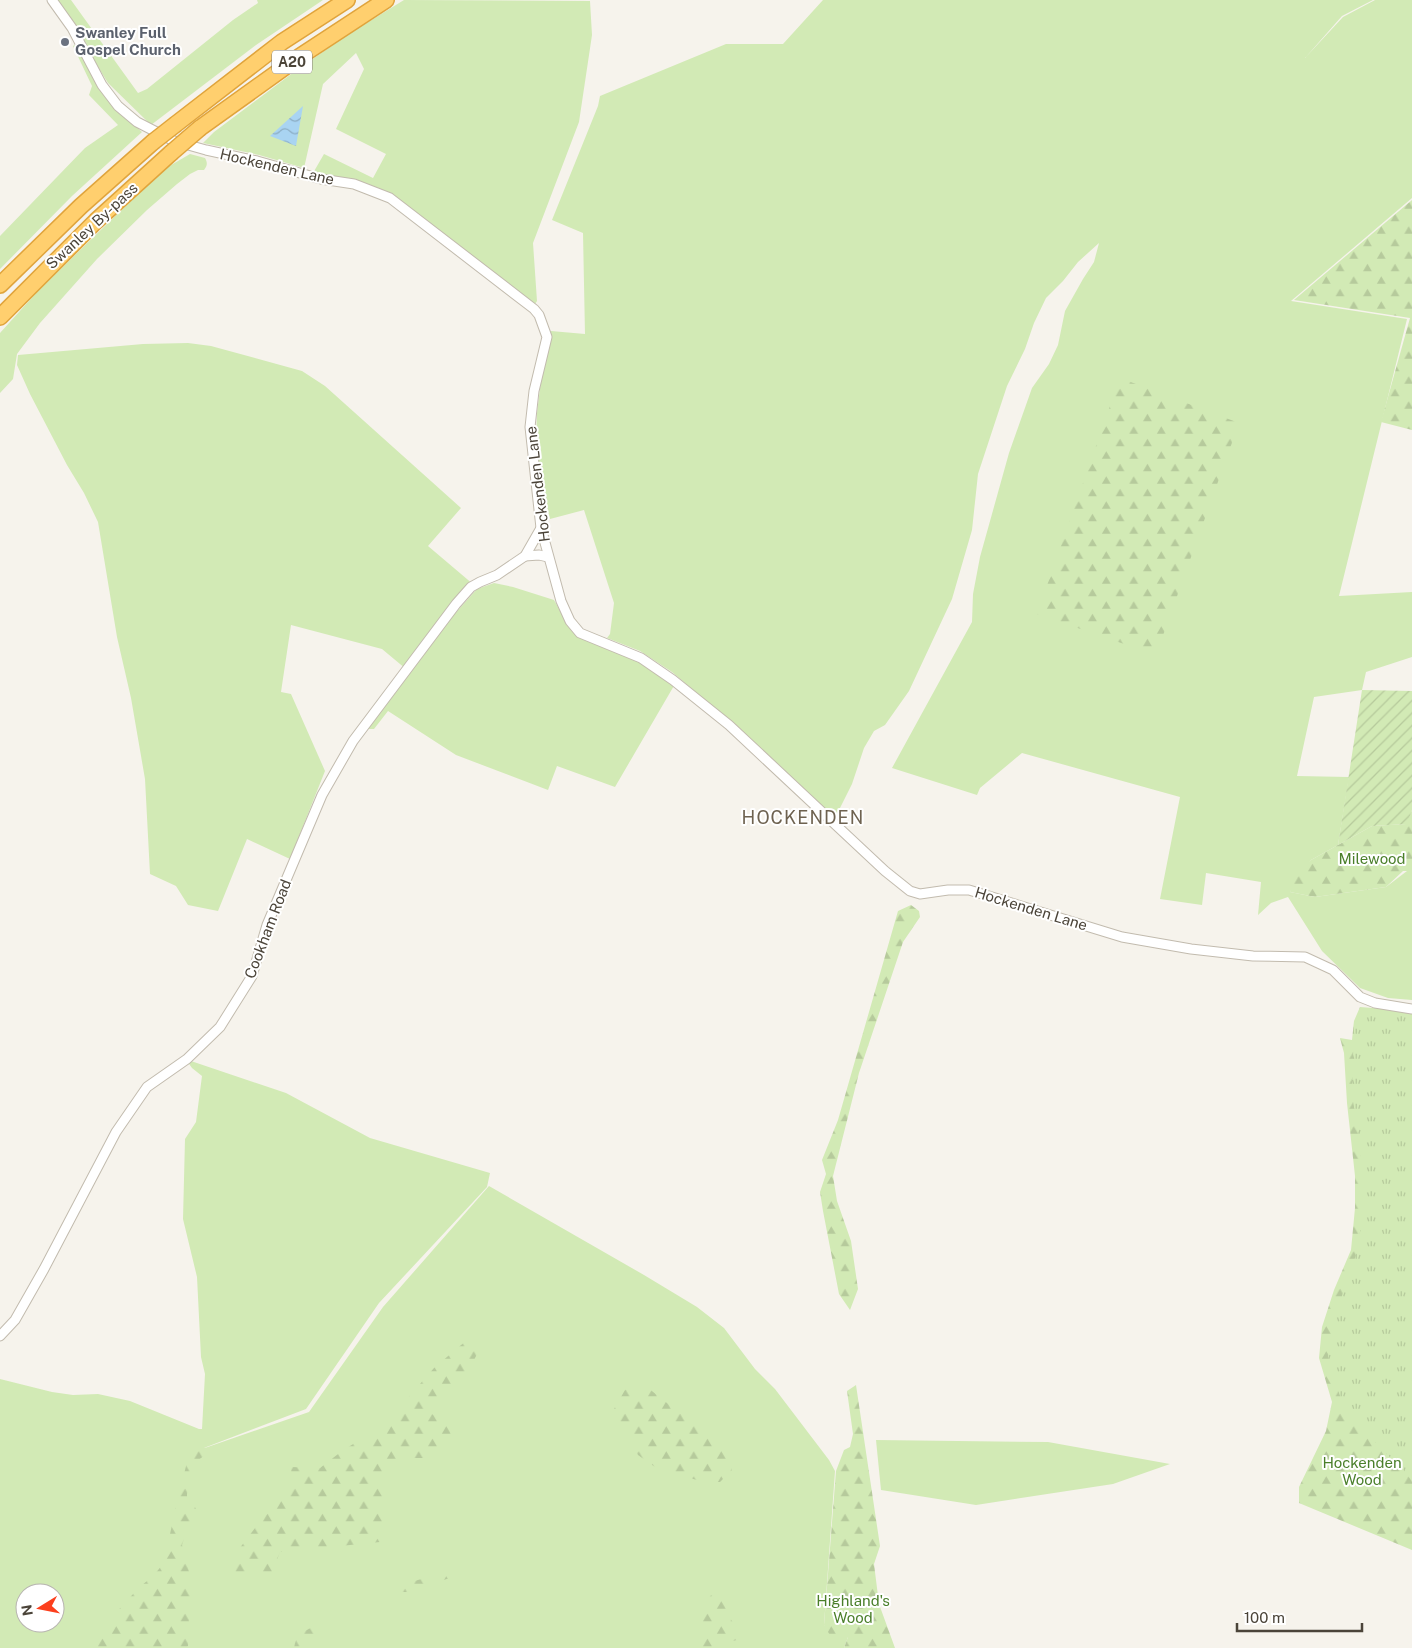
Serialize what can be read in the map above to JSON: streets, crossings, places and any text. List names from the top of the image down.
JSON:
{
  "streets": {
    "highway": ["A20", "Swanley By-pass"],
    "street": ["Hockenden Lane", "Cookham Road"]
  },
  "crossings": [
    ["Hockenden Lane", "Cookham Road"]
  ],
  "districts": ["HOCKENDEN"],
  "parks": ["Milewood", "Hockenden Wood", "Highland's Wood"],
  "places": ["Swanley Full Gospel Church"],
  "scale_bar": "100 m",
  "north": "left"
}
